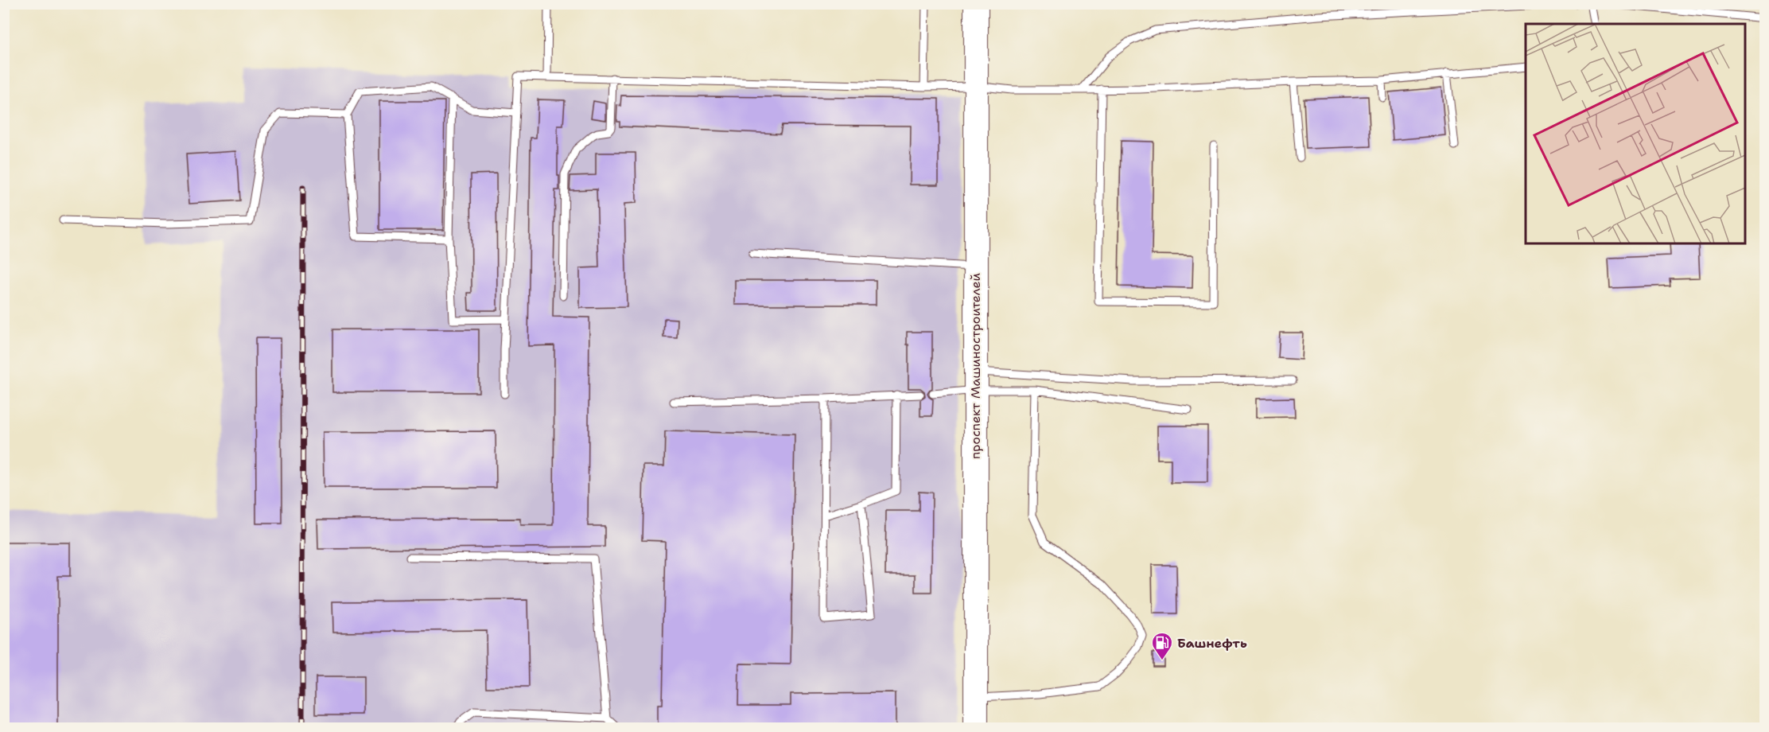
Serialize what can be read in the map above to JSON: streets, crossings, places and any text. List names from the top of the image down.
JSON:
{
  "streets": {
    "main road": ["проспект Машиностроителей"]
  },
  "places": {
    "fuel station": ["Башнефть"]
  }
}
